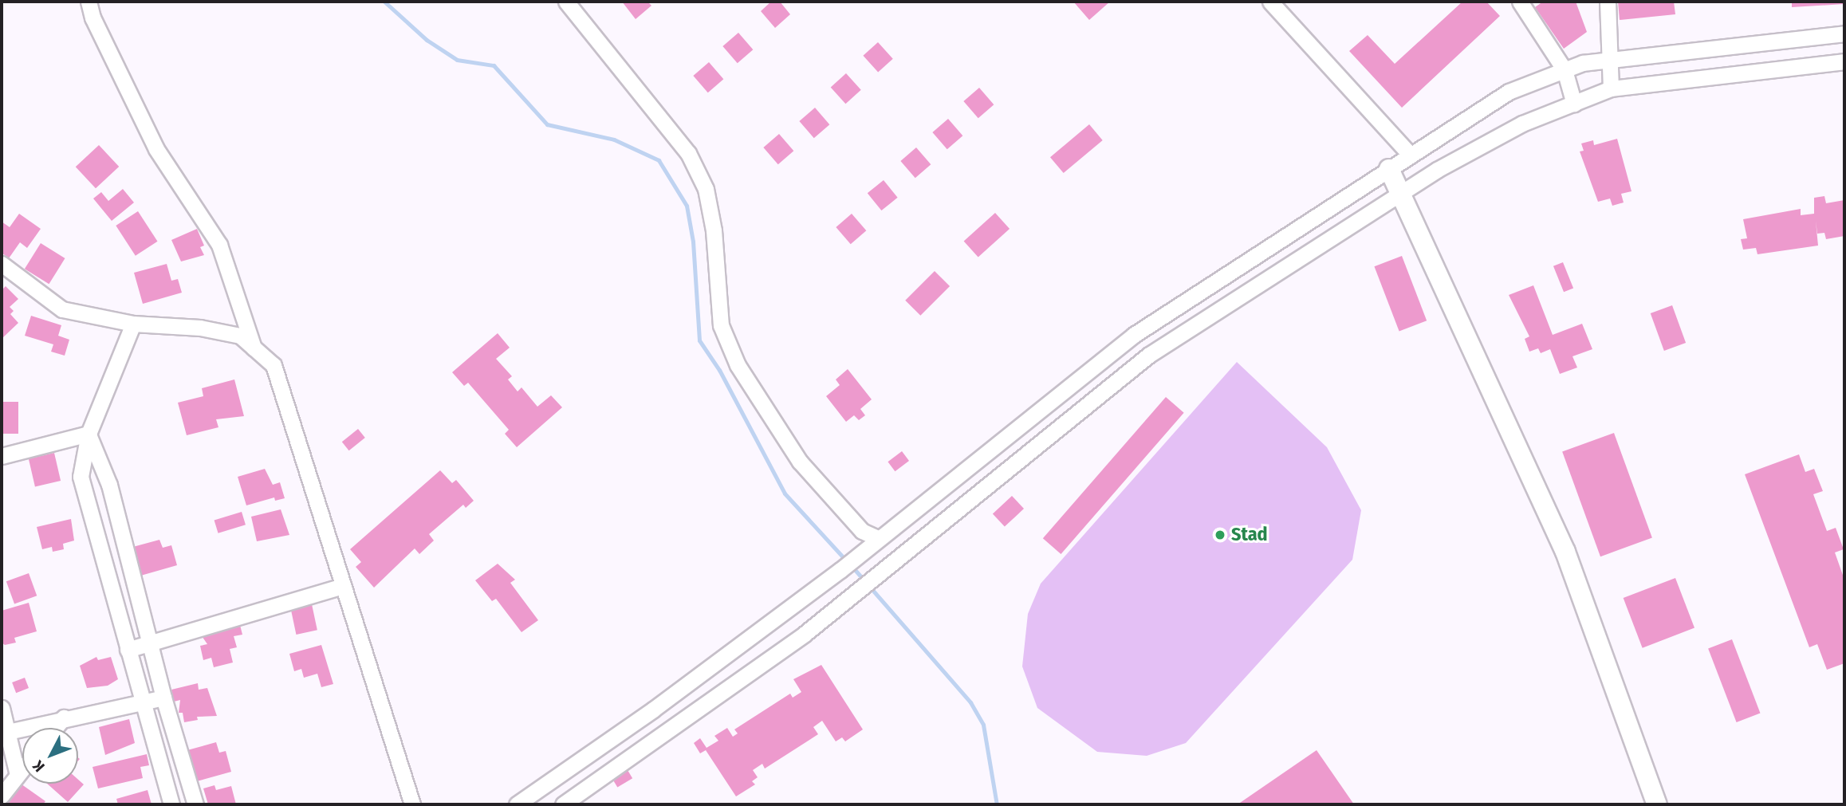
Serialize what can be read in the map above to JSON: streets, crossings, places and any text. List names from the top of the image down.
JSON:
{
  "places": ["Stad"],
  "north": "bottom left"
}
